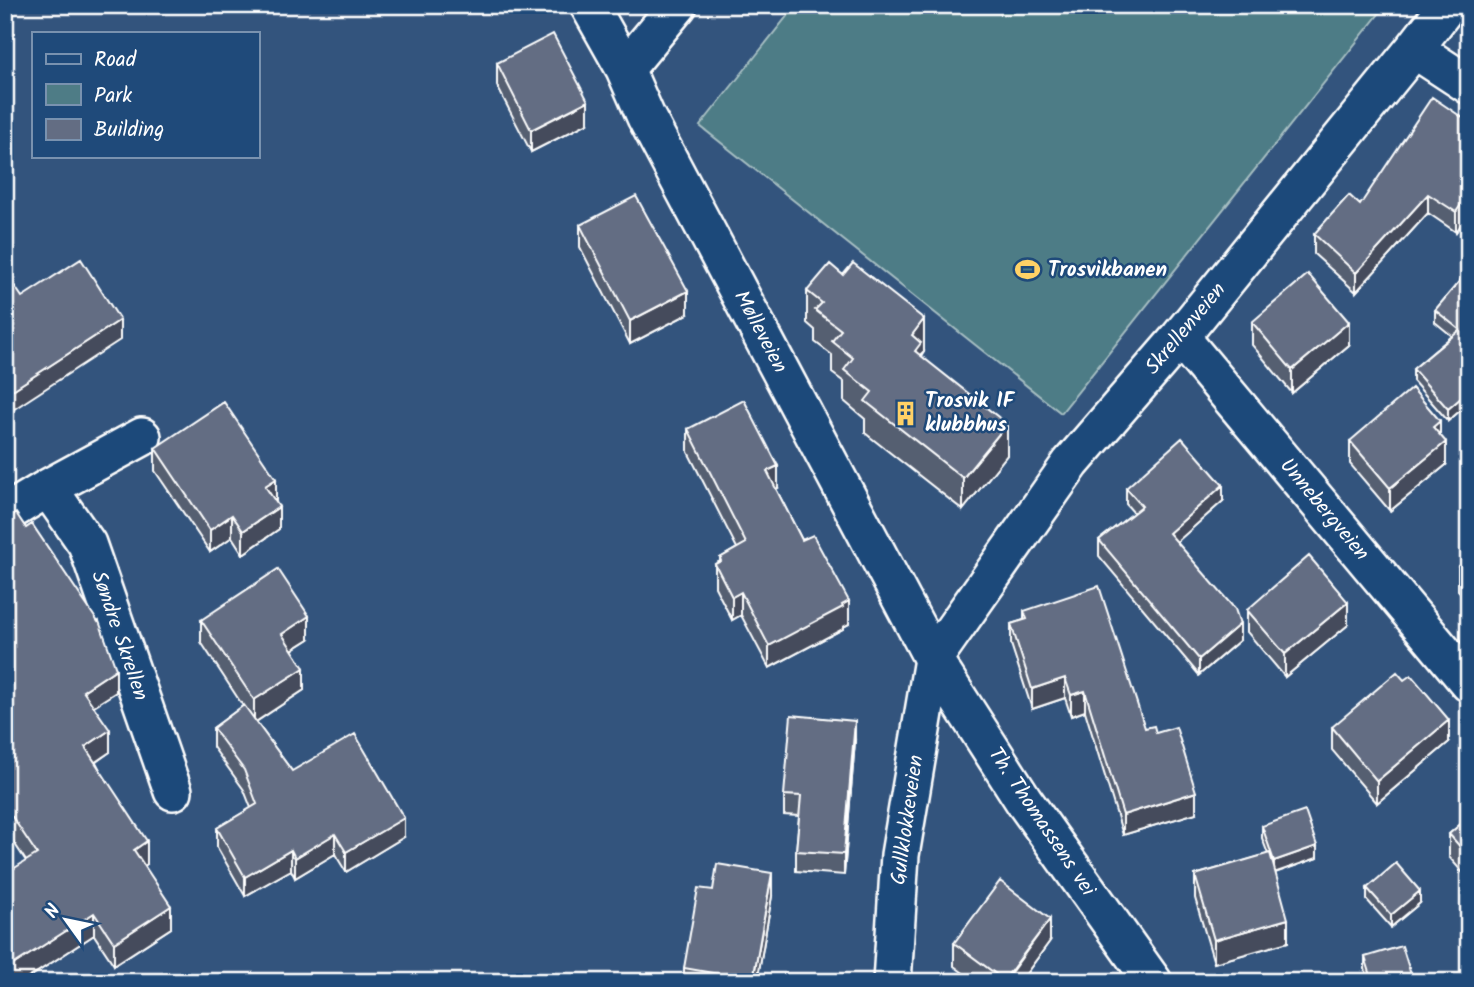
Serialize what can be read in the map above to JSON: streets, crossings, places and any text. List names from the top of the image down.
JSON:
{
  "streets": {
    "street": [
      "Skrellenveien",
      "Mølleveien",
      "Unnebergveien",
      "Søndre Skrellen",
      "Gullklokkeveien",
      "Th. Thomassens vei"
    ]
  },
  "crossings": [
    ["Skrellenveien", "Mølleveien"],
    ["Skrellenveien", "Unnebergveien"],
    ["Skrellenveien", "Gullklokkeveien"],
    ["Skrellenveien", "Th. Thomassens vei"],
    ["Mølleveien", "Gullklokkeveien"],
    ["Mølleveien", "Th. Thomassens vei"],
    ["Gullklokkeveien", "Th. Thomassens vei"]
  ],
  "places": {
    "sports": ["Trosvikbanen"],
    "building": ["Trosvik IF klubbhus"]
  },
  "legend": ["Road", "Park", "Building"],
  "north": "top left"
}
